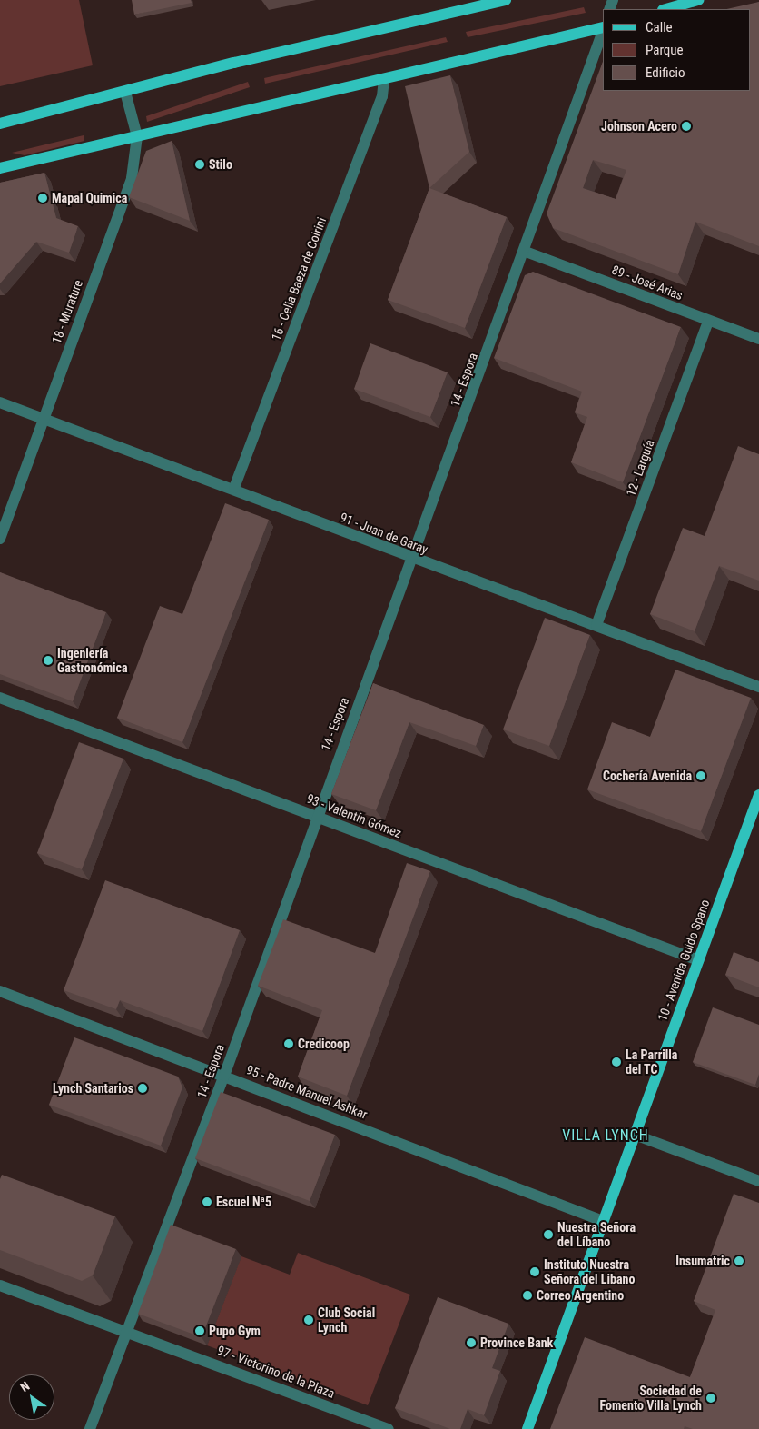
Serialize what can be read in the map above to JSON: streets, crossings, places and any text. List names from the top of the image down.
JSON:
{
  "streets": {
    "main road": ["10 - Avenida Guido Spano"],
    "street": [
      "16 - Celia Baeza de Coirini",
      "89 - José Arias",
      "18 - Murature",
      "14 - Espora",
      "12 - Larguía",
      "91 - Juan de Garay",
      "93 - Valentín Gómez",
      "95 - Padre Manuel Ashkar",
      "97 - Victorino de la Plaza"
    ]
  },
  "crossings": [
    ["16 - Celia Baeza de Coirini", "91 - Juan de Garay"],
    ["89 - José Arias", "14 - Espora"],
    ["89 - José Arias", "12 - Larguía"],
    ["18 - Murature", "91 - Juan de Garay"],
    ["14 - Espora", "91 - Juan de Garay"],
    ["14 - Espora", "93 - Valentín Gómez"],
    ["14 - Espora", "95 - Padre Manuel Ashkar"],
    ["14 - Espora", "97 - Victorino de la Plaza"],
    ["12 - Larguía", "91 - Juan de Garay"],
    ["93 - Valentín Gómez", "10 - Avenida Guido Spano"],
    ["10 - Avenida Guido Spano", "95 - Padre Manuel Ashkar"]
  ],
  "districts": ["VILLA LYNCH"],
  "places": [
    "Johnson Acero",
    "Stilo",
    "Mapal Quimica",
    "Ingeniería Gastronómica",
    "Cochería Avenida",
    "Credicoop",
    "La Parrilla del TC",
    "Lynch Santarios",
    "Escuel Nª5",
    "Nuestra Señora del Líbano",
    "Insumatric",
    "Instituto Nuestra Señora del Libano",
    "Correo Argentino",
    "Club Social Lynch",
    "Pupo Gym",
    "Province Bank",
    "Sociedad de Fomento Villa Lynch"
  ],
  "legend": ["Calle", "Parque", "Edificio"],
  "north": "top left"
}
